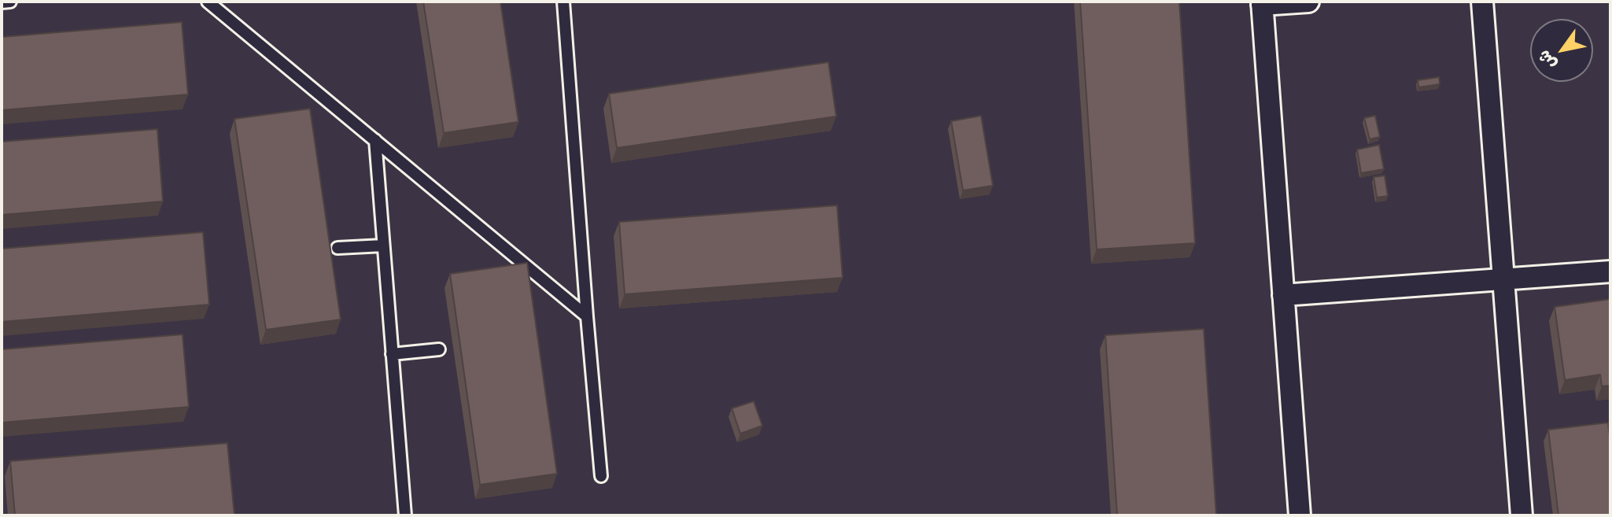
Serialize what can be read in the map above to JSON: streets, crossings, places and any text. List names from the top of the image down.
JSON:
{
  "north": "bottom left"
}
